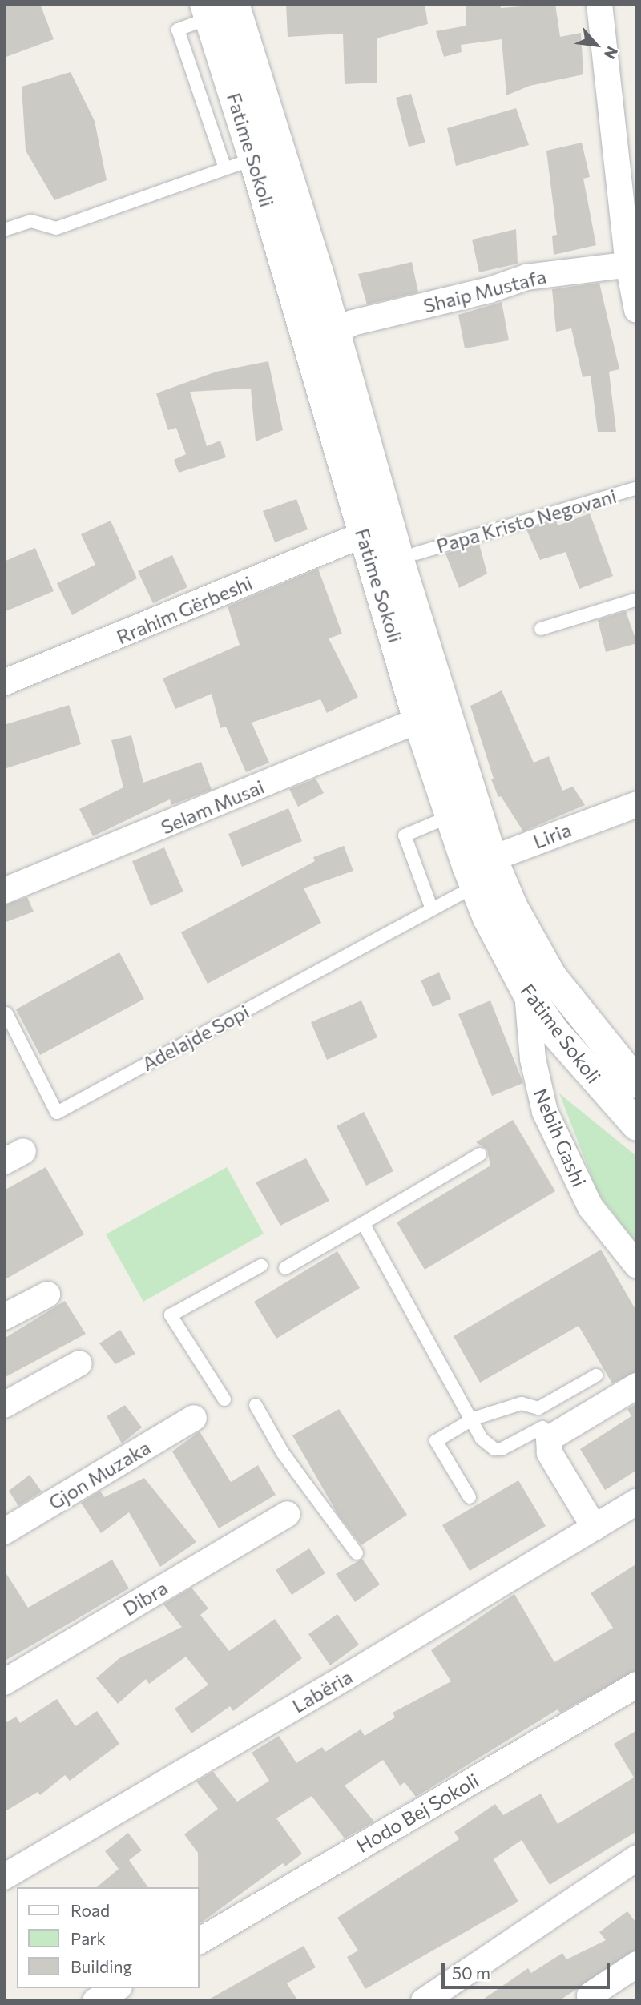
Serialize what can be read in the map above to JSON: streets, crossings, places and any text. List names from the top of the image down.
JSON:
{
  "streets": {
    "street": [
      "Fatime Sokoli",
      "Shaip Mustafa",
      "Rrahim Gërbeshi",
      "Selam Musai",
      "Liria",
      "Nebih Gashi",
      "Gjon Muzaka",
      "Dibra",
      "Labëria",
      "Hodo Bej Sokoli"
    ],
    "lane": ["Papa Kristo Negovani", "Adelajde Sopi"]
  },
  "crossings": [
    ["Fatime Sokoli", "Shaip Mustafa"],
    ["Fatime Sokoli", "Rrahim Gërbeshi"],
    ["Fatime Sokoli", "Selam Musai"],
    ["Fatime Sokoli", "Liria"],
    ["Fatime Sokoli", "Adelajde Sopi"],
    ["Fatime Sokoli", "Nebih Gashi"],
    ["Liria", "Adelajde Sopi"]
  ],
  "legend": ["Road", "Park", "Building"],
  "scale_bar": "50 m",
  "north": "bottom right"
}
